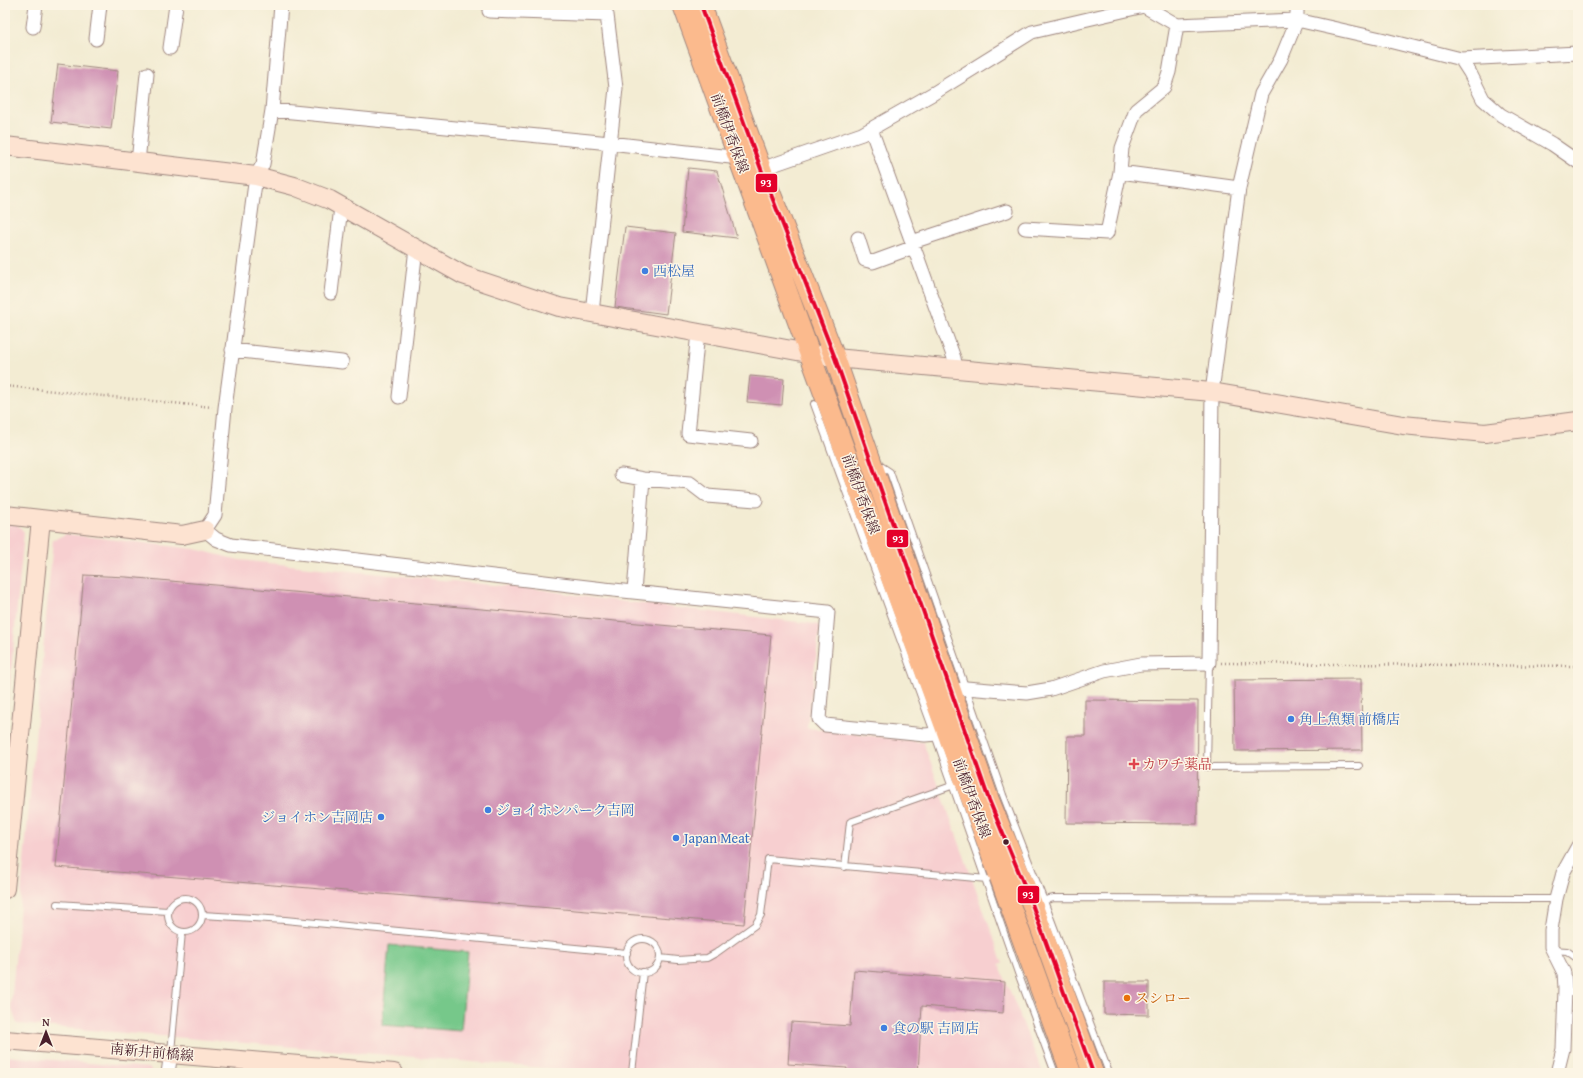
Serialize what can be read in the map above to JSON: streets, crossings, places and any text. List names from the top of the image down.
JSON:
{
  "streets": {
    "main road": ["前橋伊香保線"],
    "street": ["南新井前橋線"]
  },
  "places": {
    "other": [
      "西松屋",
      "角上魚類 前橋店",
      "ジョイホンパーク吉岡",
      "ジョイホン吉岡店",
      "Japan Meat",
      "スシロー",
      "食の駅 吉岡店"
    ],
    "health": ["カワチ薬品"]
  },
  "lines": ["transit line 93"],
  "north": "top"
}
